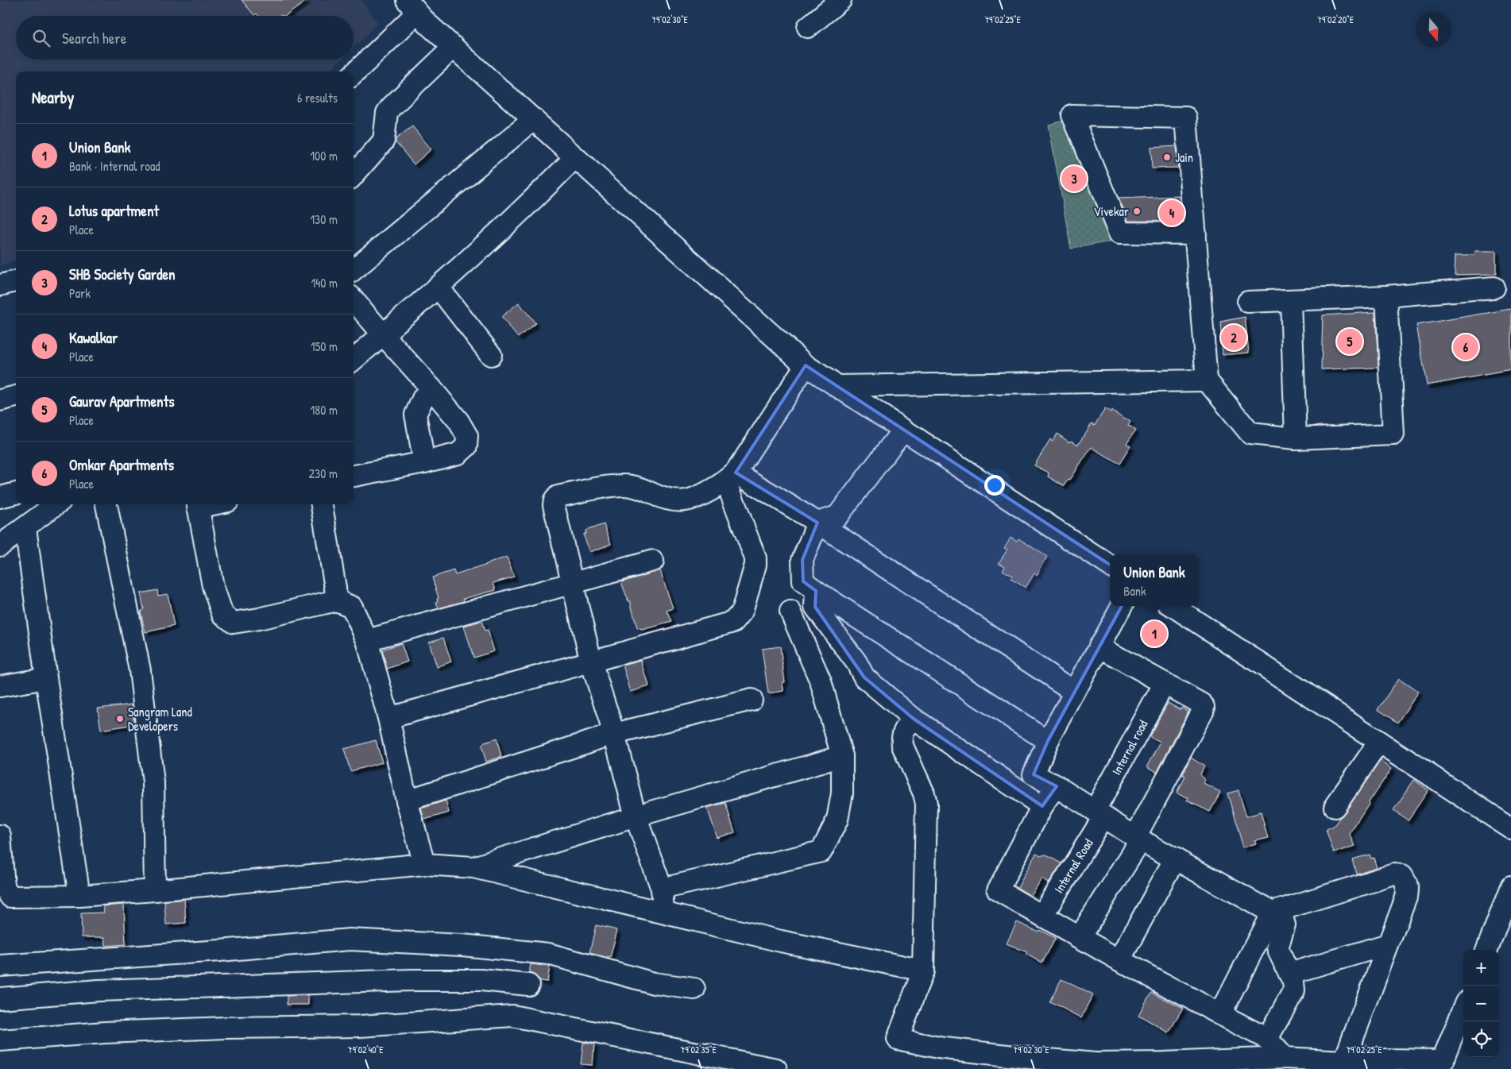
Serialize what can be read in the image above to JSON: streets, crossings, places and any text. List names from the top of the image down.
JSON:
{
  "streets": {
    "street": ["Internal road", "Internal Road"]
  },
  "crossings": [
    ["Internal road", "Internal Road"]
  ],
  "places": ["Jain", "Vivekar", "Sangram Land Developers"],
  "north": "bottom",
  "page": {
    "search": "Search here",
    "heading": ["Nearby", "6 results"],
    "list": [
      {
        "mark": "1",
        "name": "Union Bank",
        "note": "Bank · Internal road",
        "value": "100 m"
      },
      {
        "mark": "2",
        "name": "Lotus apartment",
        "note": "Place",
        "value": "130 m"
      },
      {
        "mark": "3",
        "name": "SHB Society Garden",
        "note": "Park",
        "value": "140 m"
      },
      {
        "mark": "4",
        "name": "Kawalkar",
        "note": "Place",
        "value": "150 m"
      },
      {
        "mark": "5",
        "name": "Gaurav Apartments",
        "note": "Place",
        "value": "180 m"
      },
      {
        "mark": "6",
        "name": "Omkar Apartments",
        "note": "Place",
        "value": "230 m"
      }
    ],
    "pins": [
      "3",
      "4",
      "2",
      "5",
      "6",
      "1"
    ],
    "popup": ["Union Bank", "Bank"],
    "map_buttons": ["+", "−"]
  },
  "coordinates": [
    "79°02'30\"E",
    "79°02'25\"E",
    "79°02'20\"E",
    "79°02'40\"E",
    "79°02'35\"E"
  ]
}
